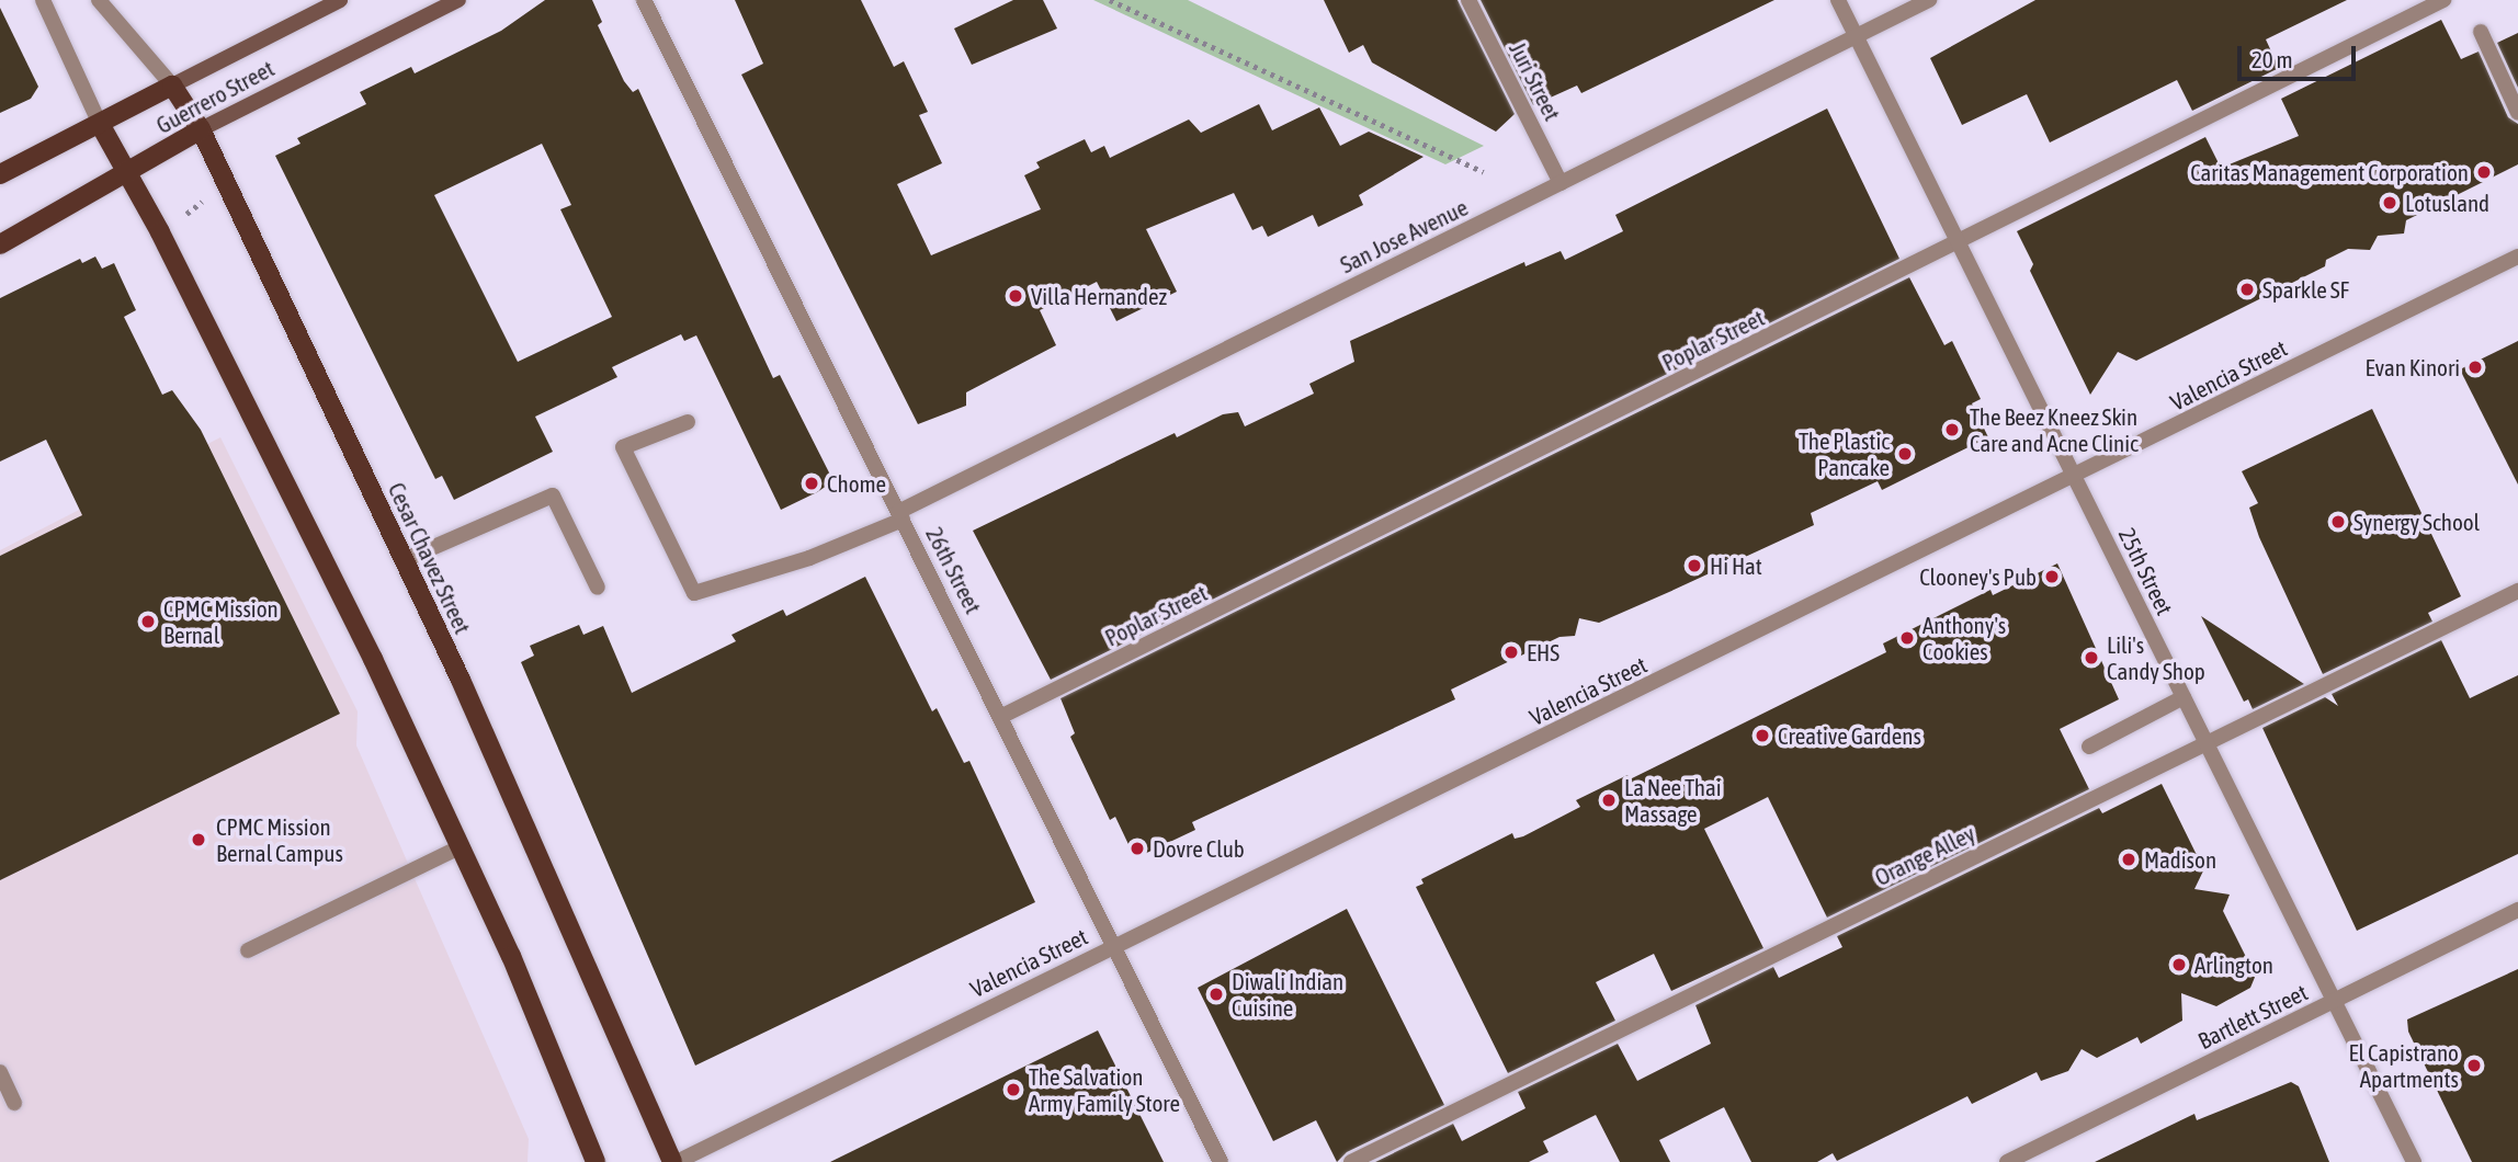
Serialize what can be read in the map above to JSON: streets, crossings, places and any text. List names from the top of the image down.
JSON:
{
  "streets": {
    "main road": ["Guerrero Street", "Cesar Chavez Street"],
    "street": [
      "Juri Street",
      "San Jose Avenue",
      "Poplar Street",
      "Valencia Street",
      "26th Street",
      "25th Street",
      "Orange Alley",
      "Bartlett Street"
    ]
  },
  "crossings": [
    ["Juri Street", "San Jose Avenue"],
    ["Guerrero Street", "Cesar Chavez Street"],
    ["San Jose Avenue", "26th Street"],
    ["San Jose Avenue", "25th Street"],
    ["Poplar Street", "26th Street"],
    ["Poplar Street", "25th Street"],
    ["Valencia Street", "Cesar Chavez Street"],
    ["Valencia Street", "26th Street"],
    ["Valencia Street", "25th Street"],
    ["25th Street", "Orange Alley"],
    ["25th Street", "Bartlett Street"]
  ],
  "places": [
    "Caritas Management Corporation",
    "Lotusland",
    "Sparkle SF",
    "Villa Hernandez",
    "Evan Kinori",
    "The Beez Kneez Skin Care and Acne Clinic",
    "The Plastic Pancake",
    "Chome",
    "Synergy School",
    "Hi Hat",
    "Clooney's Pub",
    "CPMC Mission Bernal",
    "Anthony's Cookies",
    "EHS",
    "Lili's Candy Shop",
    "Creative Gardens",
    "La Nee Thai Massage",
    "CPMC Mission Bernal Campus",
    "Dovre Club",
    "Madison",
    "Arlington",
    "Diwali Indian Cuisine",
    "El Capistrano Apartments",
    "The Salvation Army Family Store"
  ],
  "scale_bar": "20 m"
}
